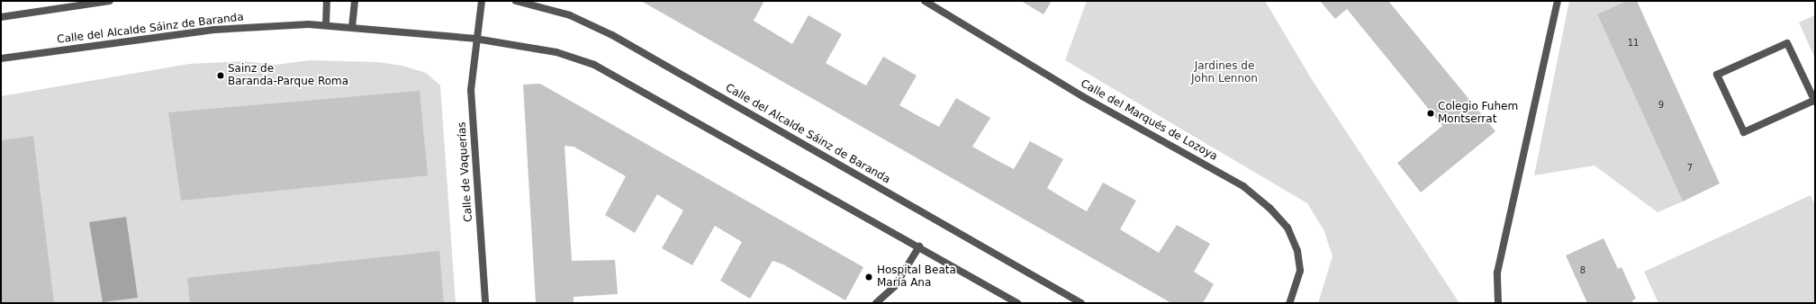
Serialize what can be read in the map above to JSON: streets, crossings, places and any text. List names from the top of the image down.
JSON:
{
  "streets": {
    "street": ["Calle del Alcalde Sáinz de Baranda", "Calle del Marqués de Lozoya", "Calle de Vaquerías"]
  },
  "crossings": [
    ["Calle del Alcalde Sáinz de Baranda", "Calle de Vaquerías"]
  ],
  "parks": ["Jardines de John Lennon"],
  "places": ["Sainz de Baranda-Parque Roma", "Colegio Fuhem Montserrat", "Hospital Beata María Ana"],
  "house_numbers": [
    "11",
    "9",
    "7",
    "8"
  ]
}
